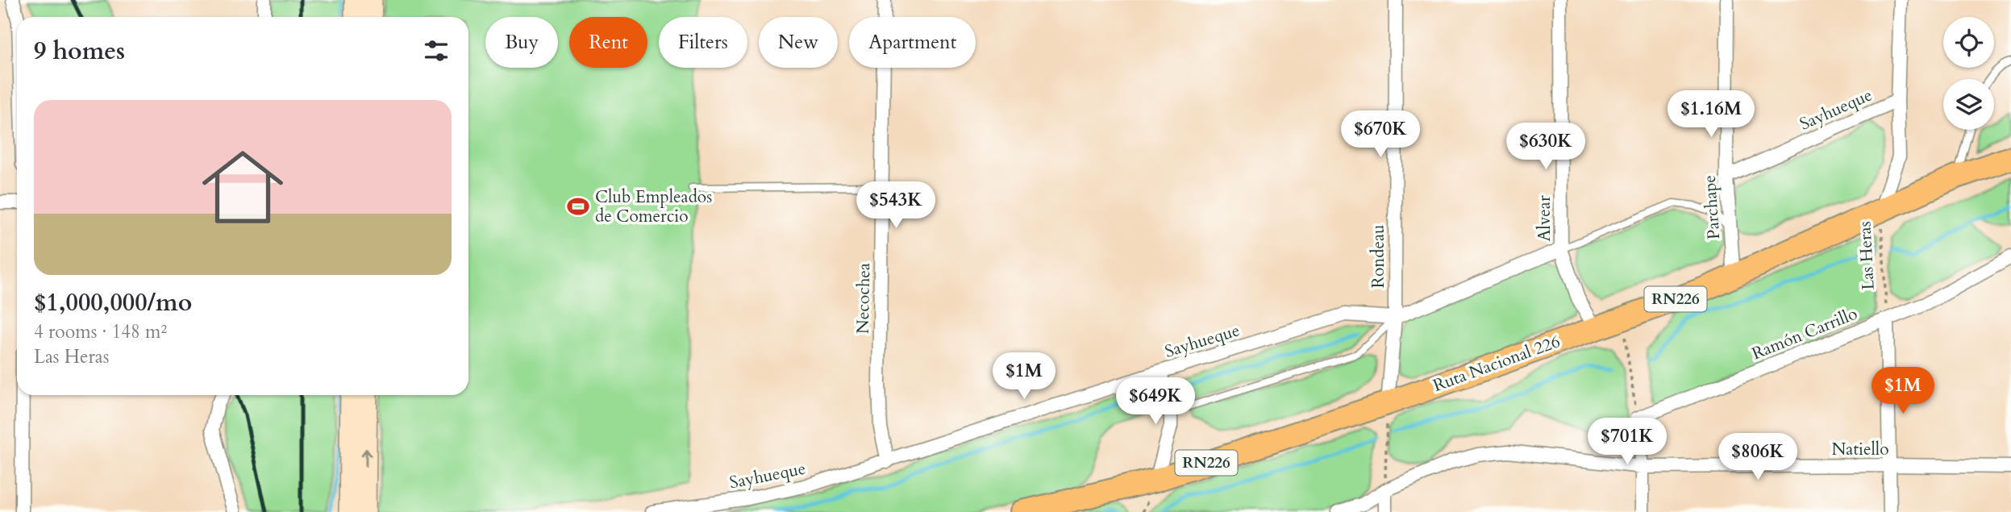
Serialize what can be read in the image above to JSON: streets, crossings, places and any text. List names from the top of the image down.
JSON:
{
  "streets": {
    "highway": ["RN226", "Ruta Nacional 226"],
    "street": [
      "Sayhueque",
      "Parchape",
      "Alvear",
      "Las Heras",
      "Rondeau",
      "Necochea",
      "Ramón Carrillo",
      "Natiello"
    ]
  },
  "crossings": [
    ["Sayhueque", "Parchape"],
    ["Sayhueque", "Alvear"],
    ["Sayhueque", "Las Heras"],
    ["Sayhueque", "Rondeau"],
    ["Sayhueque", "Necochea"],
    ["Parchape", "Ruta Nacional 226"],
    ["Alvear", "Ruta Nacional 226"],
    ["Las Heras", "Ramón Carrillo"],
    ["Las Heras", "Ruta Nacional 226"],
    ["Rondeau", "Ruta Nacional 226"]
  ],
  "places": {
    "sports": ["Club Empleados de Comercio"]
  },
  "page": {
    "chip": [
      "Buy",
      "Rent",
      "Filters",
      "New",
      "Apartment"
    ],
    "heading": "9 homes",
    "list": [
      {
        "name": "$1,000,000/mo",
        "note": "4 rooms · 148 m² · Las Heras"
      }
    ],
    "price": [
      "$1.16M",
      "$670K",
      "$630K",
      "$543K",
      "$1M",
      "$1M",
      "$649K",
      "$701K",
      "$806K"
    ]
  }
}
